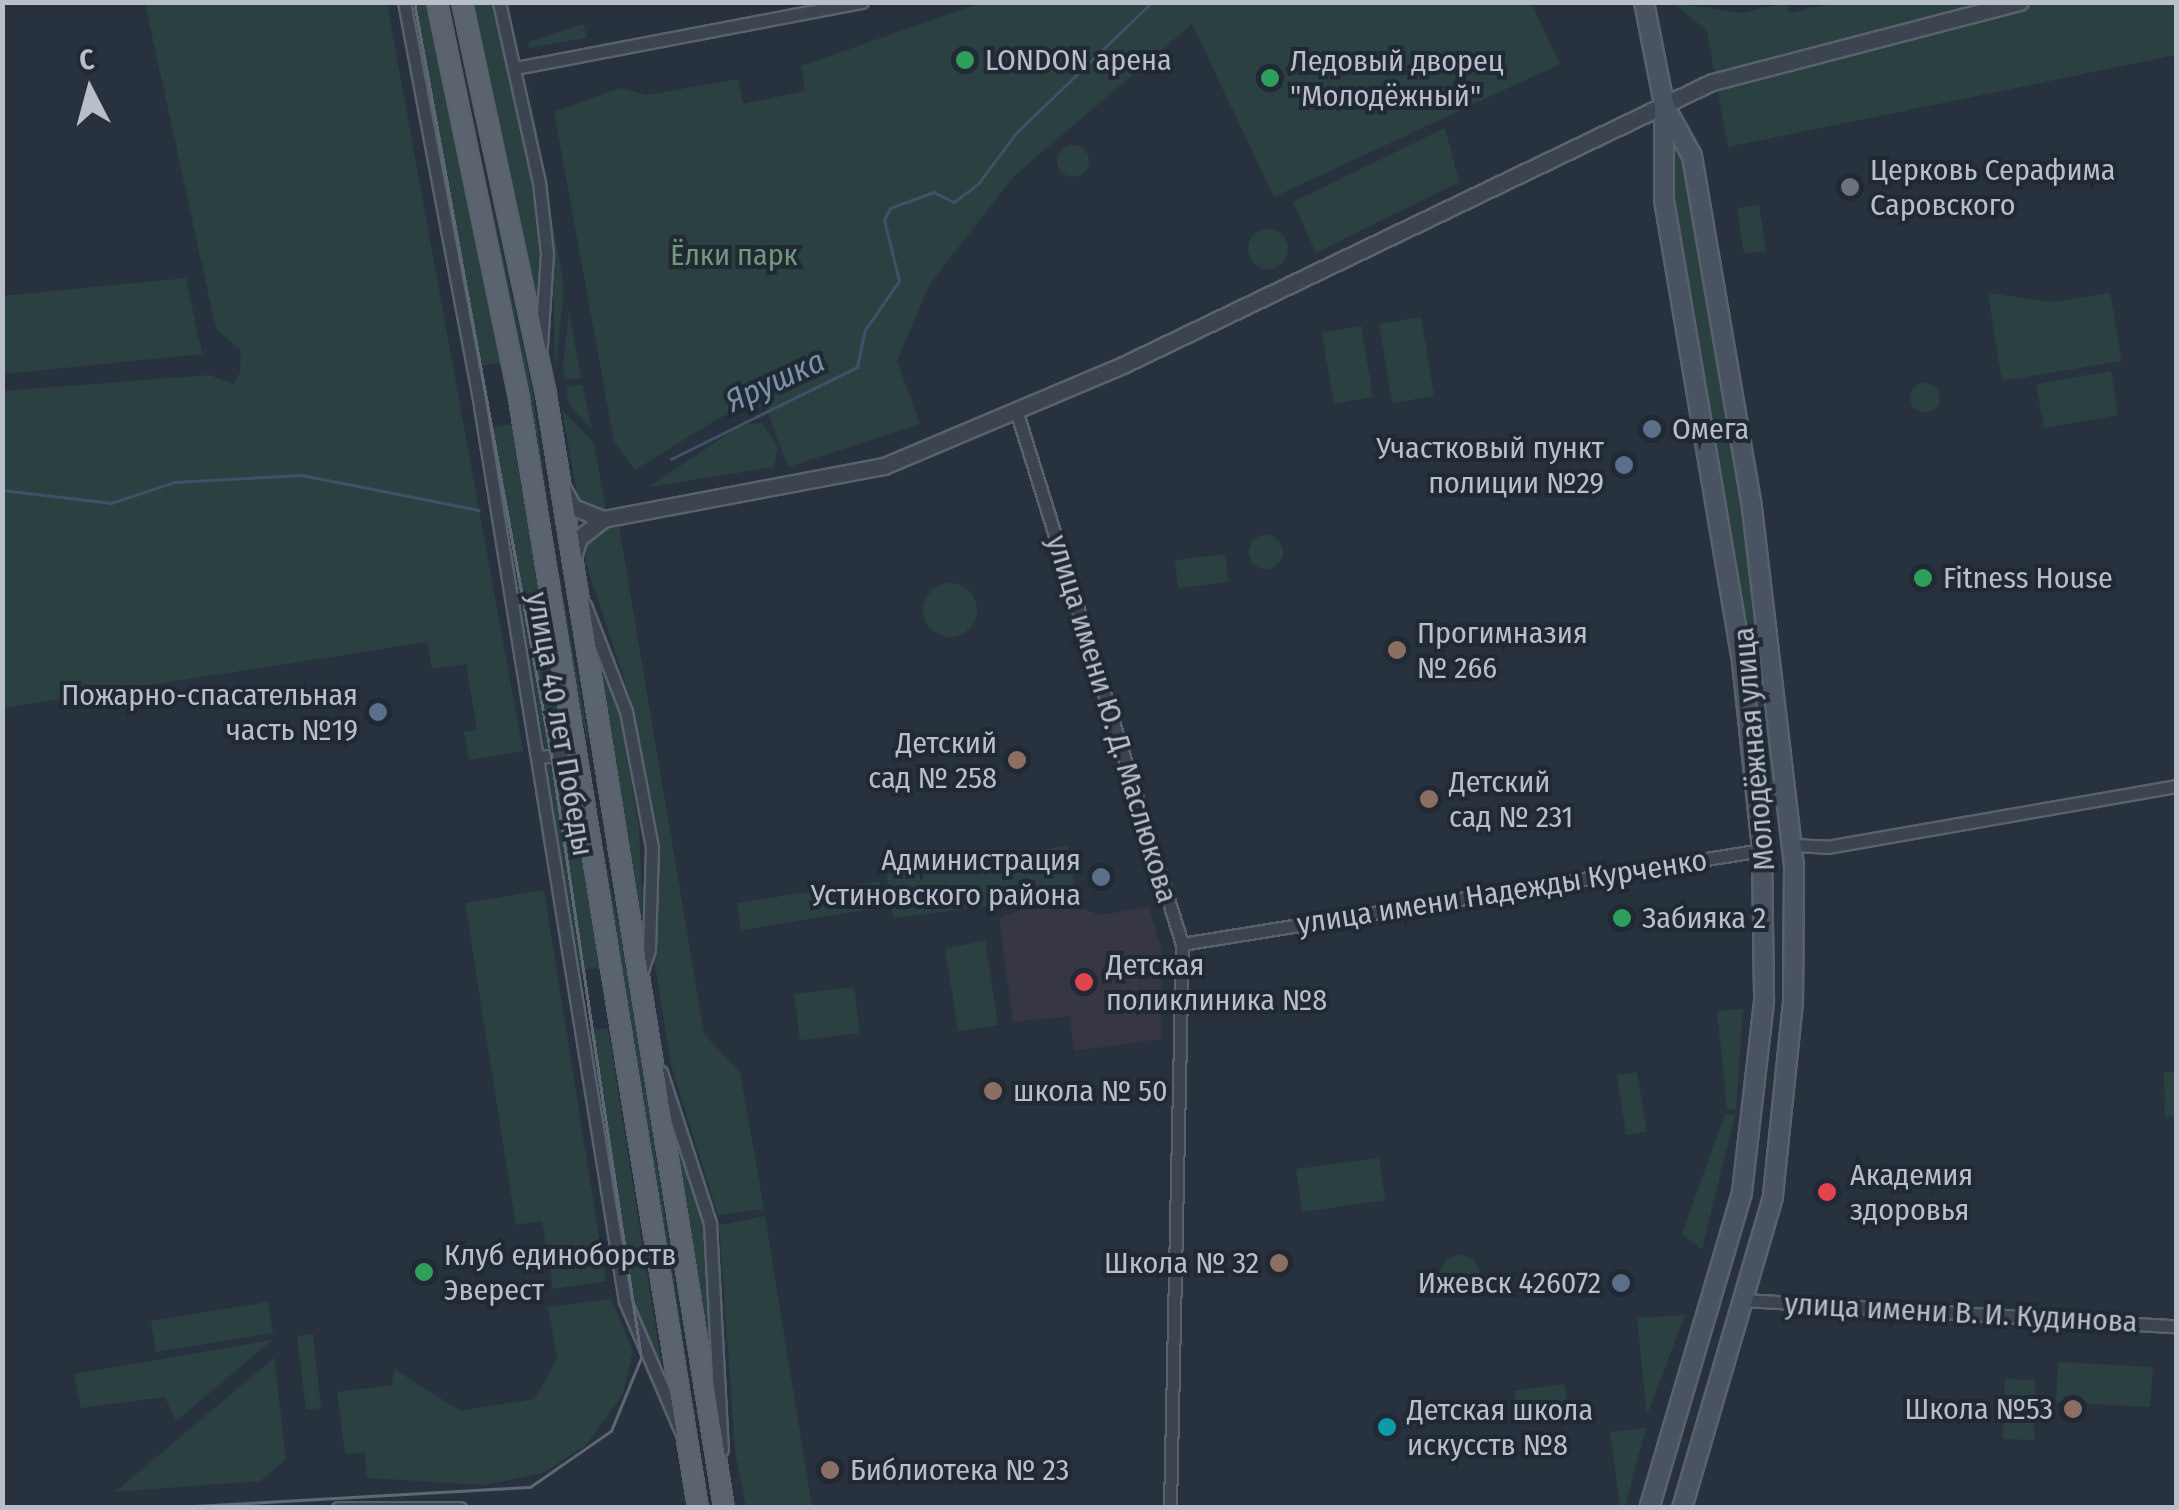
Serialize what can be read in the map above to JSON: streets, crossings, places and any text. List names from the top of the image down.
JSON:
{
  "streets": {
    "main road": ["улица 40 лет Победы", "Молодёжная улица"],
    "street": ["улица имени Ю. Д. Маслюкова", "улица имени Надежды Курченко", "улица имени В. И. Кудинова"]
  },
  "crossings": [
    ["улица имени Ю. Д. Маслюкова", "улица имени Надежды Курченко"],
    ["Молодёжная улица", "улица имени Надежды Курченко"],
    ["Молодёжная улица", "улица имени В. И. Кудинова"]
  ],
  "water": ["Ярушка"],
  "parks": ["Ёлки парк"],
  "places": [
    "LONDON арена",
    "Ледовый дворец \"Молодёжный\"",
    "Церковь Серафима Саровского",
    "Омега",
    "Участковый пункт полиции №29",
    "Fitness House",
    "Прогимназия № 266",
    "Пожарно-спасательная часть №19",
    "Детский сад № 258",
    "Детский сад № 231",
    "Администрация Устиновского района",
    "Забияка 2",
    "Детская поликлиника №8",
    "школа № 50",
    "Академия здоровья",
    "Школа № 32",
    "Клуб единоборств Эверест",
    "Ижевск 426072",
    "Школа №53",
    "Детская школа искусств №8",
    "Библиотека № 23"
  ],
  "north": "top"
}
